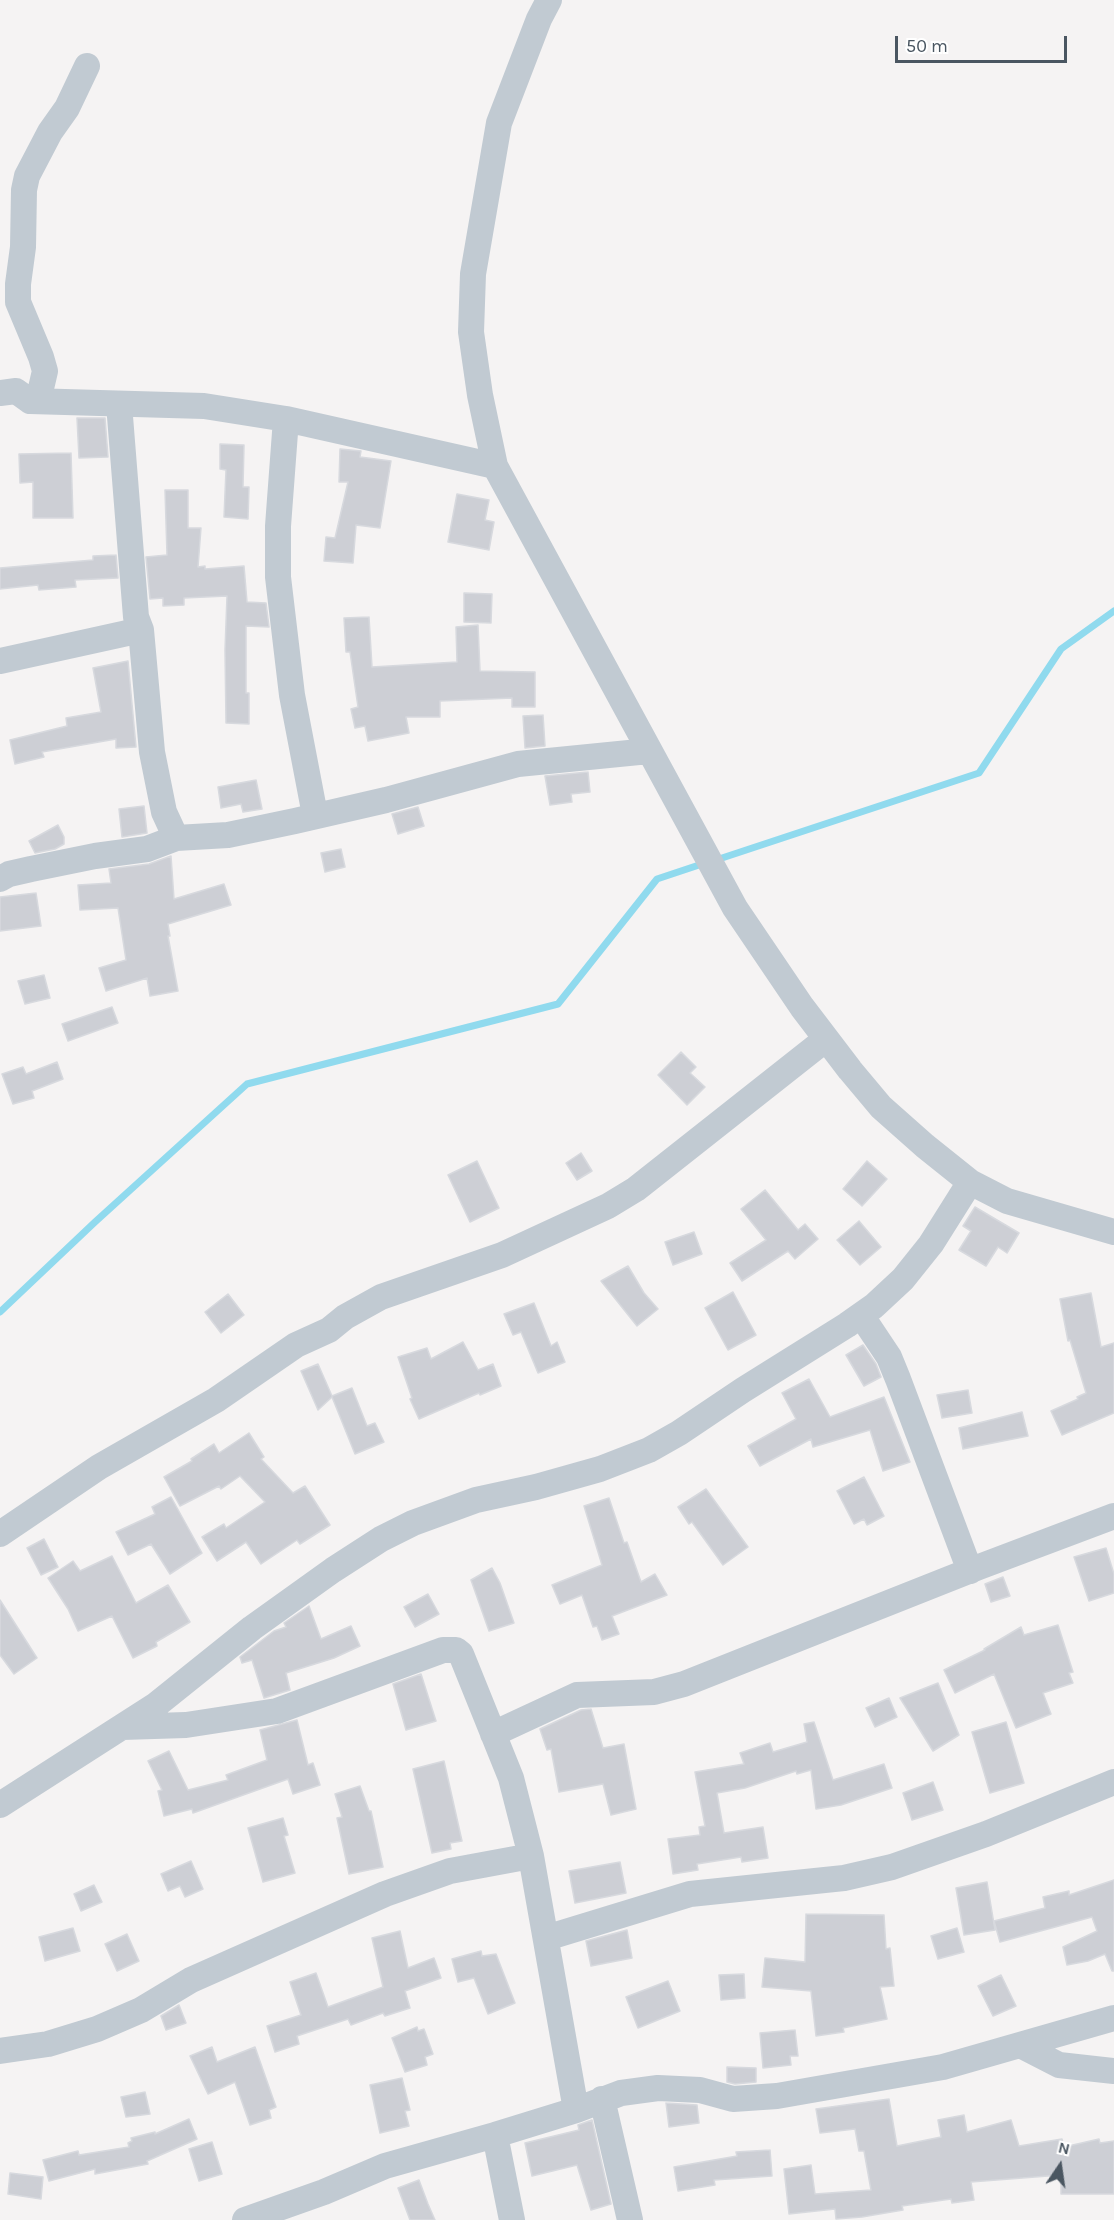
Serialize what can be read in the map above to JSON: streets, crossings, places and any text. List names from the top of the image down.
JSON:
{
  "scale_bar": "50 m",
  "north": "top"
}
